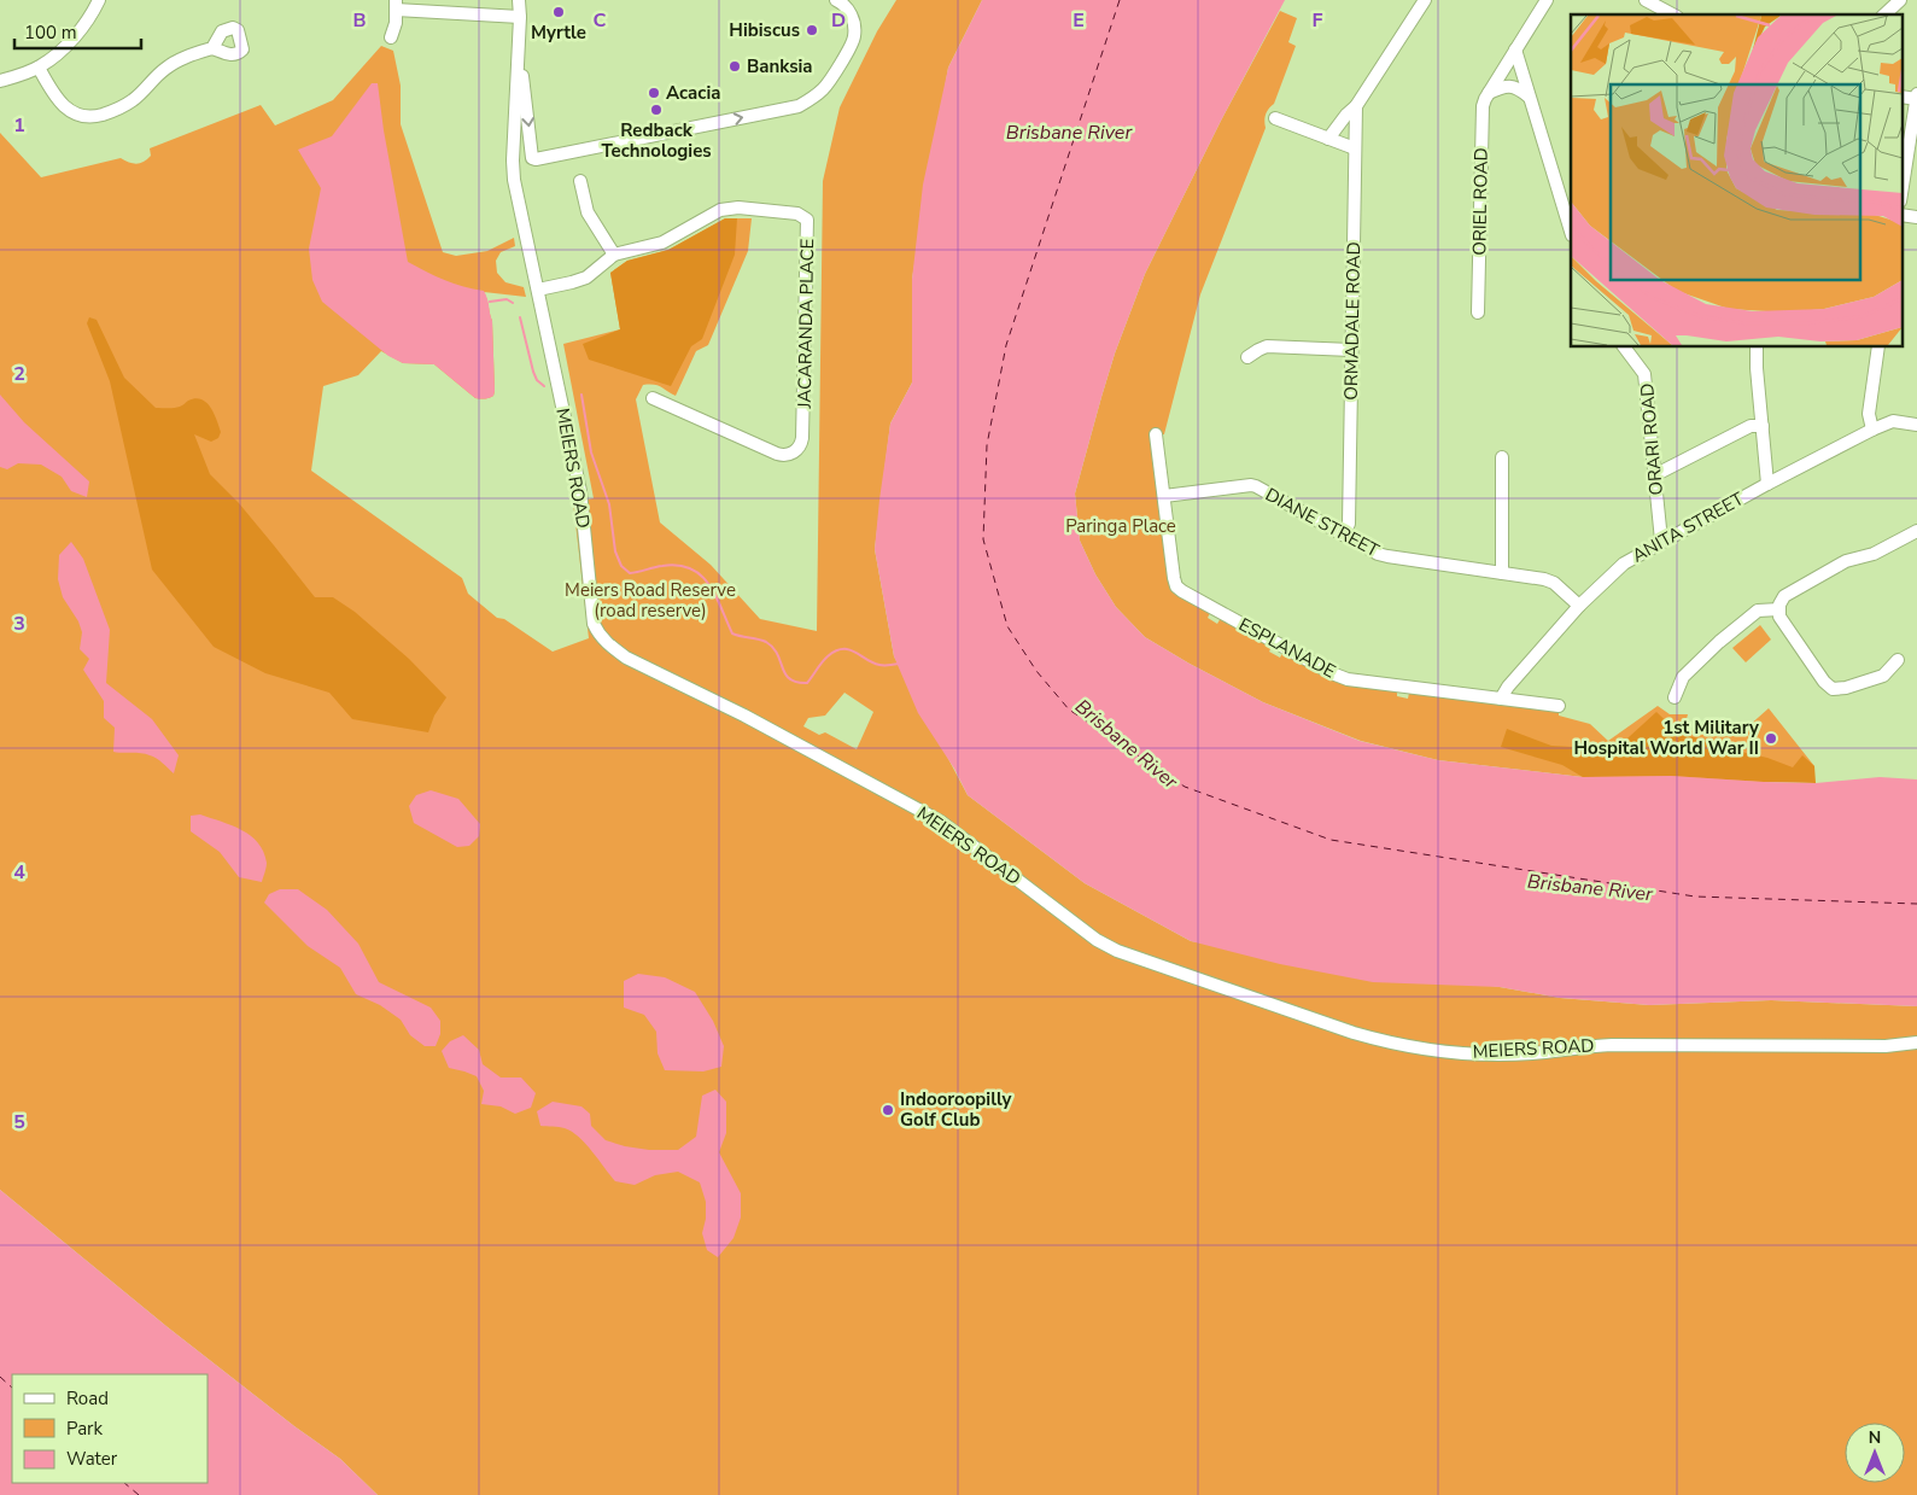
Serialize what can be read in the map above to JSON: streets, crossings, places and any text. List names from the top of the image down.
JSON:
{
  "streets": {
    "street": [
      "ORIEL ROAD",
      "ORMADALE ROAD",
      "JACARANDA PLACE",
      "ORARI ROAD",
      "MEIERS ROAD",
      "DIANE STREET",
      "ANITA STREET",
      "ESPLANADE"
    ]
  },
  "crossings": [
    ["ORMADALE ROAD", "DIANE STREET"],
    ["JACARANDA PLACE", "MEIERS ROAD"],
    ["ORARI ROAD", "ANITA STREET"],
    ["DIANE STREET", "ANITA STREET"],
    ["DIANE STREET", "ESPLANADE"],
    ["ANITA STREET", "ESPLANADE"]
  ],
  "water": ["Brisbane River"],
  "parks": ["Paringa Place", "Meiers Road Reserve (road reserve)"],
  "places": [
    "Myrtle",
    "Hibiscus",
    "Banksia",
    "Acacia",
    "Redback Technologies",
    "1st Military Hospital World War II",
    "Indooroopilly Golf Club"
  ],
  "legend": ["Road", "Park", "Water"],
  "scale_bar": "100 m",
  "north": "top",
  "grid": {
    "columns": [
      "B",
      "C",
      "D",
      "E",
      "F"
    ],
    "rows": [
      "1",
      "2",
      "3",
      "4",
      "5"
    ]
  }
}
